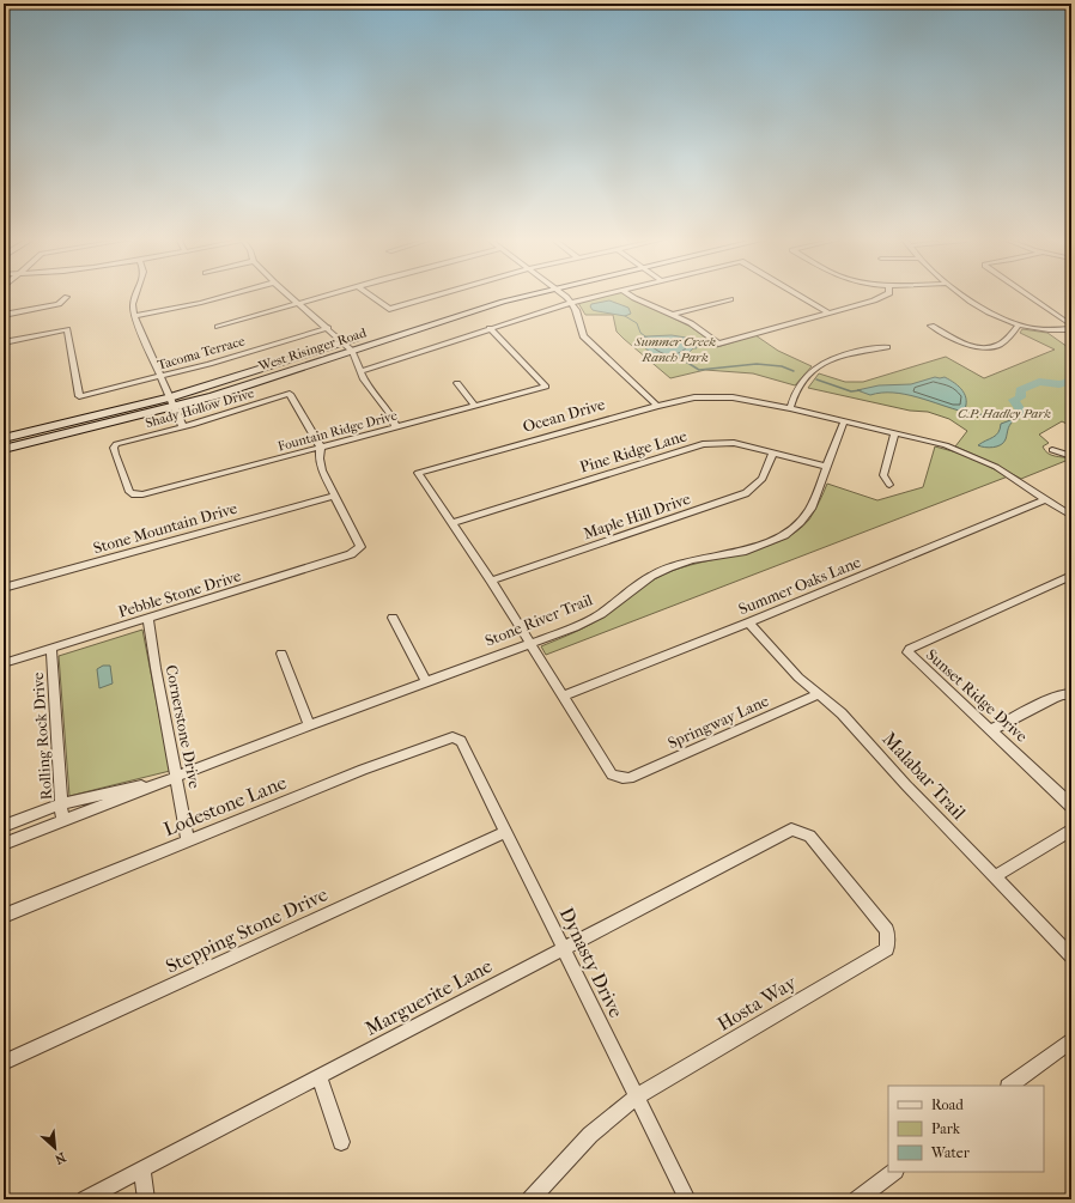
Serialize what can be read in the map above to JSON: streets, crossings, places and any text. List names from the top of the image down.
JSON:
{
  "streets": {
    "main road": ["West Risinger Road"],
    "street": [
      "Tacoma Terrace",
      "Shady Hollow Drive",
      "Ocean Drive",
      "Fountain Ridge Drive",
      "Pine Ridge Lane",
      "Maple Hill Drive",
      "Stone Mountain Drive",
      "Summer Oaks Lane",
      "Pebble Stone Drive",
      "Stone River Trail",
      "Sunset Ridge Drive",
      "Springway Lane",
      "Cornerstone Drive",
      "Rolling Rock Drive",
      "Malabar Trail",
      "Lodestone Lane",
      "Stepping Stone Drive",
      "Dynasty Drive",
      "Marguerite Lane",
      "Hosta Way"
    ]
  },
  "crossings": [
    ["Shady Hollow Drive", "Fountain Ridge Drive"],
    ["Ocean Drive", "Pine Ridge Lane"],
    ["Ocean Drive", "Maple Hill Drive"],
    ["Ocean Drive", "Summer Oaks Lane"],
    ["Ocean Drive", "Stone River Trail"],
    ["Ocean Drive", "Springway Lane"],
    ["Pine Ridge Lane", "Maple Hill Drive"],
    ["Pine Ridge Lane", "Stone River Trail"],
    ["Stone Mountain Drive", "Pebble Stone Drive"],
    ["Summer Oaks Lane", "Malabar Trail"],
    ["Pebble Stone Drive", "Cornerstone Drive"],
    ["Pebble Stone Drive", "Rolling Rock Drive"],
    ["Stone River Trail", "Cornerstone Drive"],
    ["Stone River Trail", "Rolling Rock Drive"],
    ["Springway Lane", "Malabar Trail"],
    ["Cornerstone Drive", "Lodestone Lane"],
    ["Lodestone Lane", "Dynasty Drive"],
    ["Stepping Stone Drive", "Dynasty Drive"],
    ["Dynasty Drive", "Marguerite Lane"],
    ["Dynasty Drive", "Hosta Way"],
    ["Marguerite Lane", "Hosta Way"]
  ],
  "parks": ["Summer Creek Ranch Park", "C.P. Hadley Park"],
  "legend": ["Road", "Park", "Water"],
  "north": "bottom right"
}
